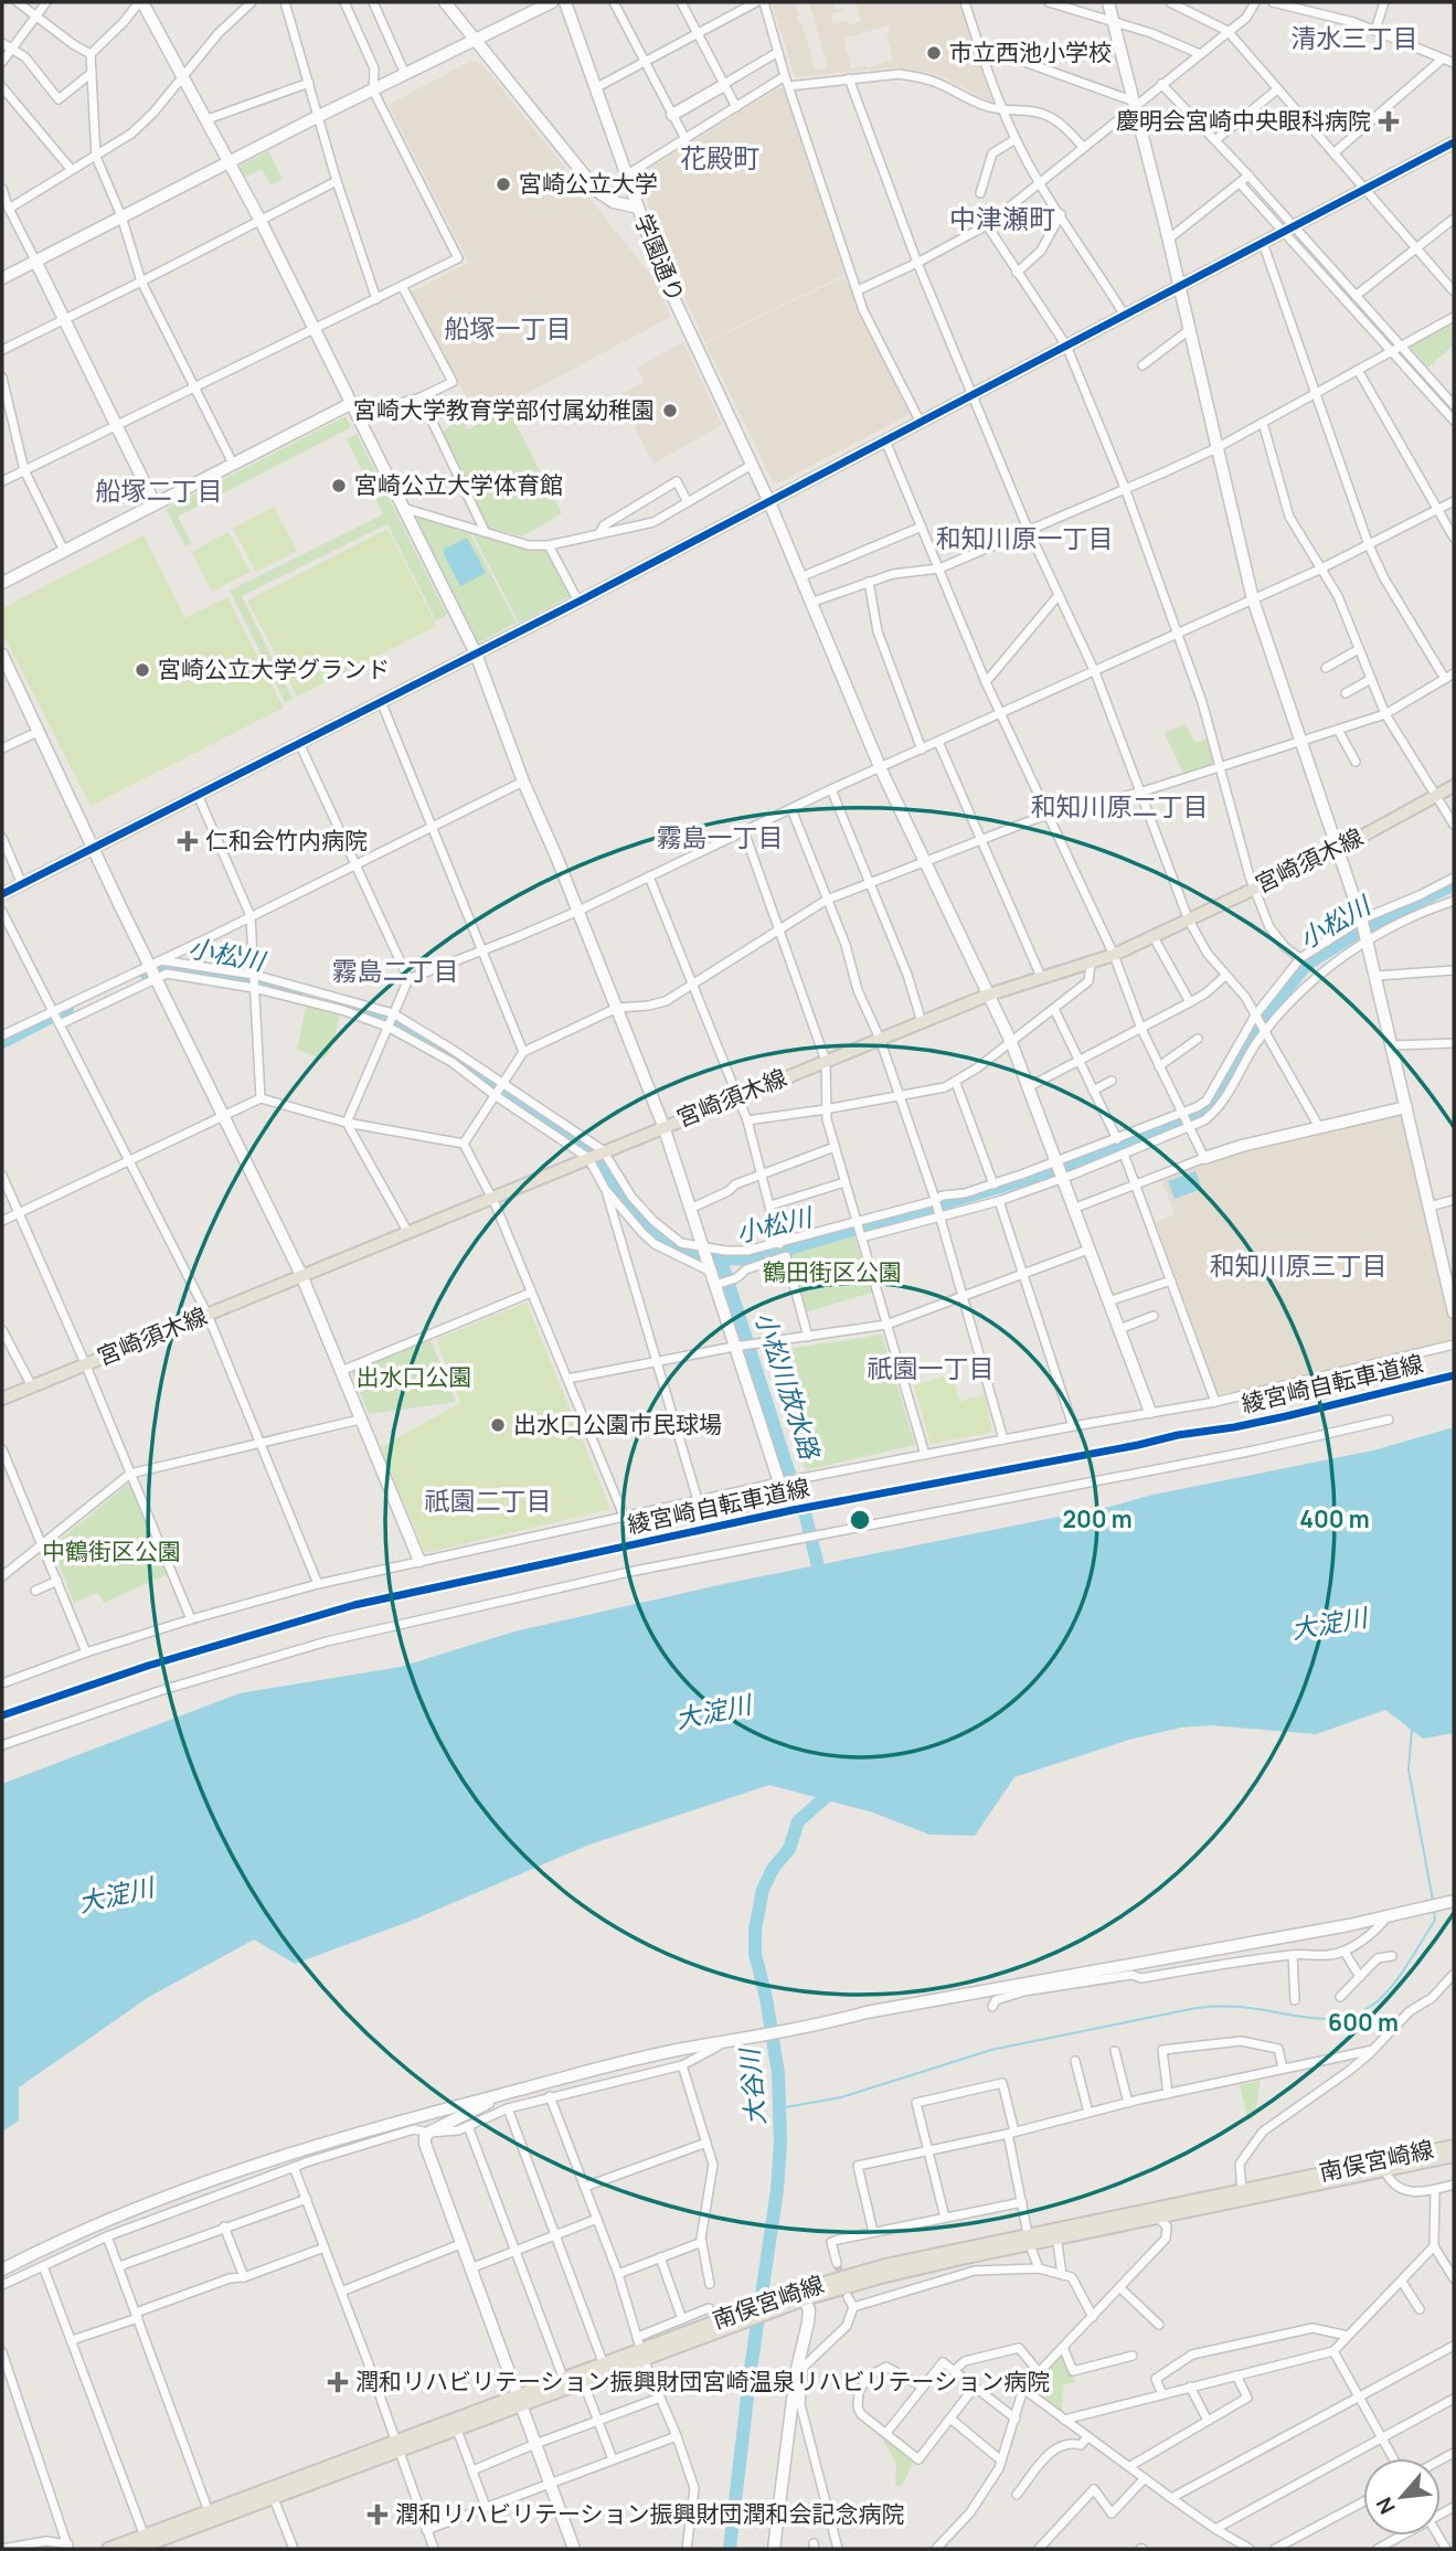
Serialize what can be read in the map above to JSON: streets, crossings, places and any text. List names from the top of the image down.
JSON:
{
  "streets": {
    "main road": ["宮崎須木線", "南俣宮崎線"],
    "street": ["学園通り"],
    "cycle path": ["綾宮崎自転車道線"]
  },
  "crossings": [
    ["学園通り", "宮崎須木線"]
  ],
  "districts": [
    "清水三丁目",
    "花殿町",
    "中津瀬町",
    "船塚一丁目",
    "船塚二丁目",
    "和知川原一丁目",
    "和知川原二丁目",
    "霧島一丁目",
    "霧島二丁目",
    "和知川原三丁目",
    "祇園一丁目",
    "祇園二丁目"
  ],
  "water": [
    "小松川",
    "小松川放水路",
    "大淀川",
    "大谷川"
  ],
  "parks": ["鶴田街区公園", "出水口公園", "中鶴街区公園"],
  "places": {
    "other": [
      "市立西池小学校",
      "宮崎公立大学",
      "宮崎大学教育学部付属幼稚園",
      "宮崎公立大学体育館",
      "宮崎公立大学グランド",
      "出水口公園市民球場"
    ],
    "health": [
      "慶明会宮崎中央眼科病院",
      "仁和会竹内病院",
      "潤和リハビリテーション振興財団宮崎温泉リハビリテーション病院",
      "潤和リハビリテーション振興財団潤和会記念病院"
    ]
  },
  "north": "bottom left",
  "rings": ["200 m", "400 m", "600 m"]
}
